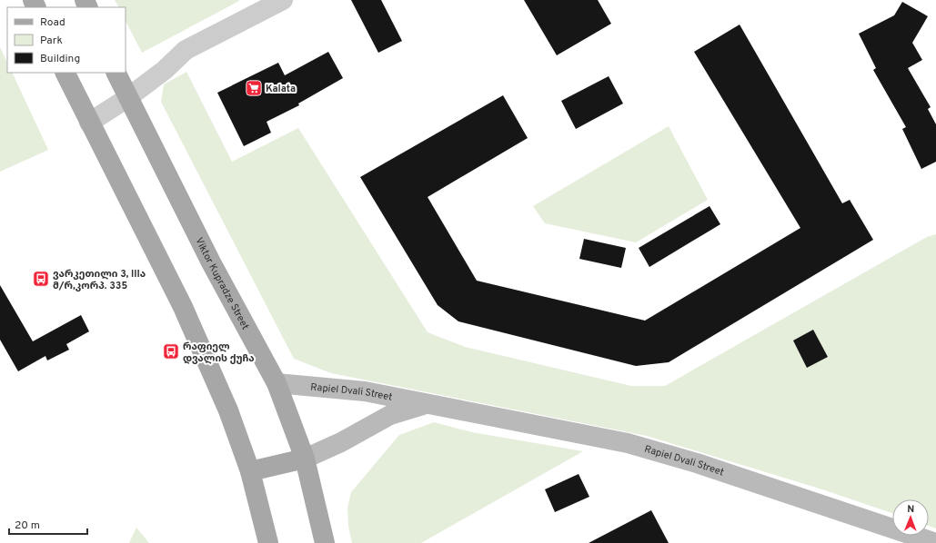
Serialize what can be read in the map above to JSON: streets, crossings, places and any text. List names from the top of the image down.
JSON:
{
  "streets": {
    "main road": ["Viktor Kupradze Street"],
    "street": ["Rapiel Dvali Street"]
  },
  "crossings": [
    ["Viktor Kupradze Street", "Rapiel Dvali Street"]
  ],
  "places": {
    "supermarket": ["Kalata"],
    "bus stop": ["ვარკეთილი 3, IIIა მ/რ,კორპ. 335", "რაფიელ დვალის ქუჩა"]
  },
  "legend": ["Road", "Park", "Building"],
  "scale_bar": "20 m",
  "north": "top"
}
